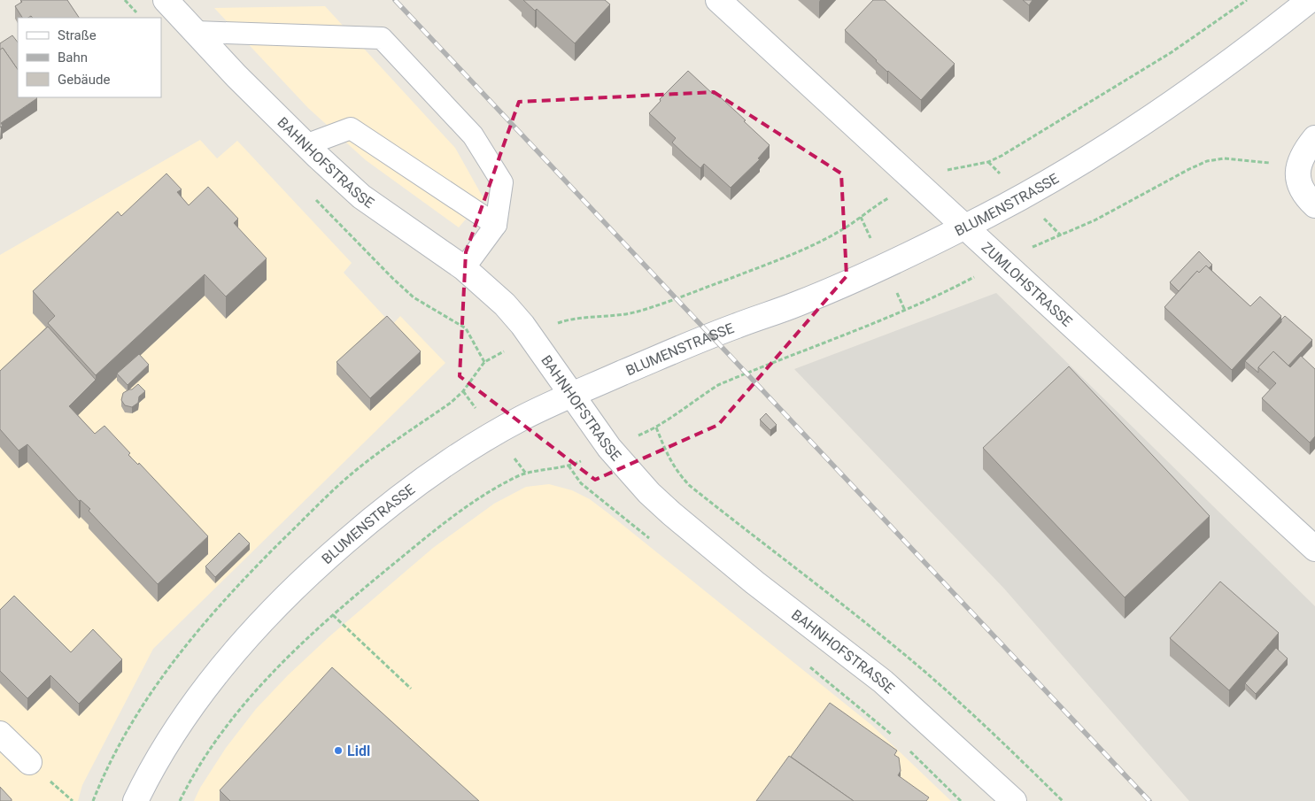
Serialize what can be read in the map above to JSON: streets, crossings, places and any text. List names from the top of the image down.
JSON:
{
  "streets": {
    "street": ["BAHNHOFSTRASSE", "BLUMENSTRASSE", "ZUMLOHSTRASSE"]
  },
  "crossings": [
    ["BAHNHOFSTRASSE", "BLUMENSTRASSE"],
    ["BLUMENSTRASSE", "ZUMLOHSTRASSE"]
  ],
  "places": ["Lidl"],
  "legend": ["Straße", "Bahn", "Gebäude"]
}
